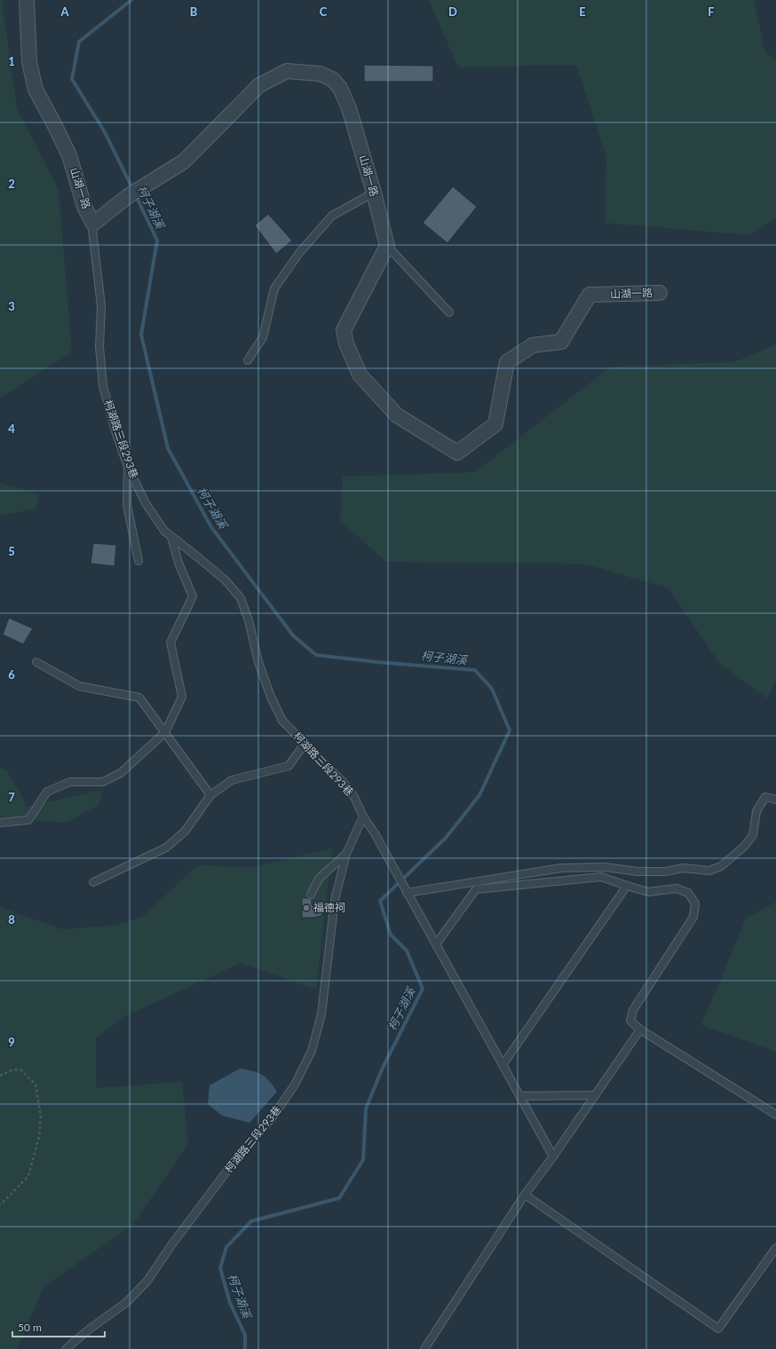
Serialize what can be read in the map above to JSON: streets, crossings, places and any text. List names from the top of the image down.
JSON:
{
  "streets": {
    "street": ["山湖一路"],
    "lane": ["柯湖路三段293巷"]
  },
  "crossings": [
    ["山湖一路", "柯湖路三段293巷"]
  ],
  "water": ["柯子湖溪"],
  "places": ["福德祠"],
  "scale_bar": "50 m",
  "grid": {
    "columns": [
      "A",
      "B",
      "C",
      "D",
      "E",
      "F"
    ],
    "rows": [
      "1",
      "2",
      "3",
      "4",
      "5",
      "6",
      "7",
      "8",
      "9"
    ]
  }
}
